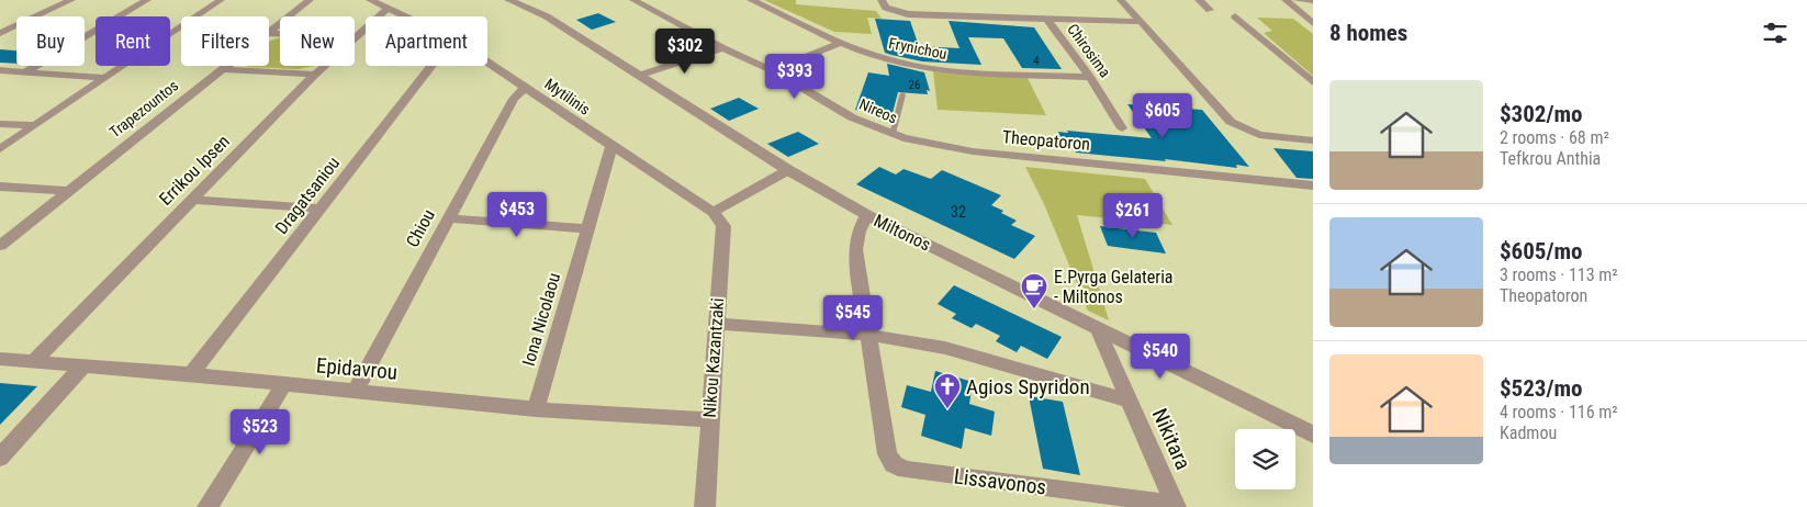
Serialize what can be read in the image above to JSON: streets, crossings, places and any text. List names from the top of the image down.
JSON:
{
  "streets": {
    "street": [
      "Frynichou",
      "Chirosima",
      "Mytilinis",
      "Trapezountos",
      "Nireos",
      "Theopatoron",
      "Errikou Ipsen",
      "Dragatsaniou",
      "Chiou",
      "Miltonos",
      "Iona Nicolaou",
      "Nikou Kazantzaki",
      "Epidavrou",
      "Nikitara",
      "Lissavonos"
    ]
  },
  "crossings": [
    ["Frynichou", "Chirosima"],
    ["Mytilinis", "Errikou Ipsen"],
    ["Mytilinis", "Chiou"],
    ["Mytilinis", "Iona Nicolaou"],
    ["Mytilinis", "Nikou Kazantzaki"],
    ["Nireos", "Theopatoron"],
    ["Errikou Ipsen", "Epidavrou"],
    ["Dragatsaniou", "Epidavrou"],
    ["Chiou", "Epidavrou"],
    ["Miltonos", "Nikitara"],
    ["Iona Nicolaou", "Epidavrou"],
    ["Nikou Kazantzaki", "Epidavrou"],
    ["Nikitara", "Lissavonos"]
  ],
  "places": {
    "cafe": ["E.Pyrga Gelateria - Miltonos"],
    "church": ["Agios Spyridon"]
  },
  "house_numbers": ["4", "26", "32"],
  "page": {
    "heading": "8 homes",
    "chip": [
      "Buy",
      "Rent",
      "Filters",
      "New",
      "Apartment"
    ],
    "price": [
      "$302",
      "$393",
      "$605",
      "$453",
      "$261",
      "$545",
      "$540",
      "$523"
    ],
    "list": [
      {
        "name": "$302/mo",
        "note": "2 rooms · 68 m² · Tefkrou Anthia"
      },
      {
        "name": "$605/mo",
        "note": "3 rooms · 113 m² · Theopatoron"
      },
      {
        "name": "$523/mo",
        "note": "4 rooms · 116 m² · Kadmou"
      }
    ]
  }
}
